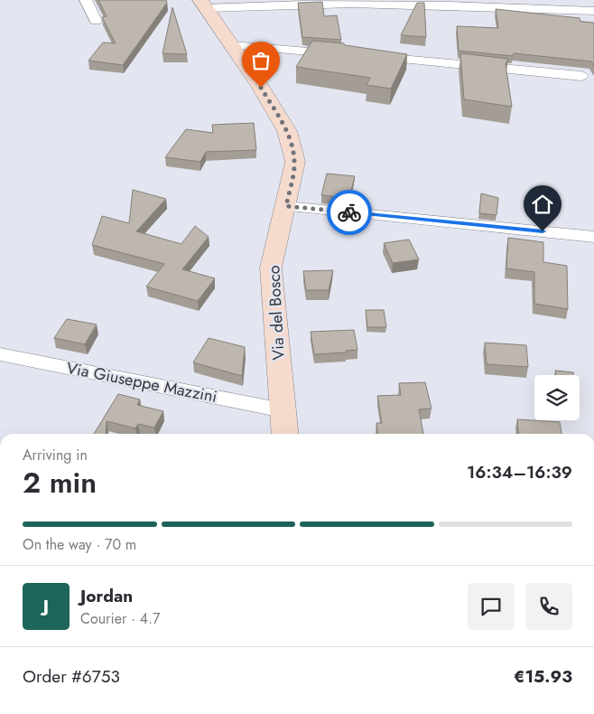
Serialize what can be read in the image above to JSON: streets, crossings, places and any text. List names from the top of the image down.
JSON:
{
  "streets": {
    "main road": ["Via del Bosco"],
    "street": ["Via Giuseppe Mazzini"]
  },
  "crossings": [
    ["Via del Bosco", "Via Giuseppe Mazzini"]
  ],
  "page": {
    "heading": ["2 min", "Arriving in", "16:34–16:39"],
    "panel": [
      "Jordan",
      "Courier · 4.7",
      "Order #6753",
      "€15.93"
    ],
    "bar": "On the way · 70 m",
    "round": "J"
  }
}
